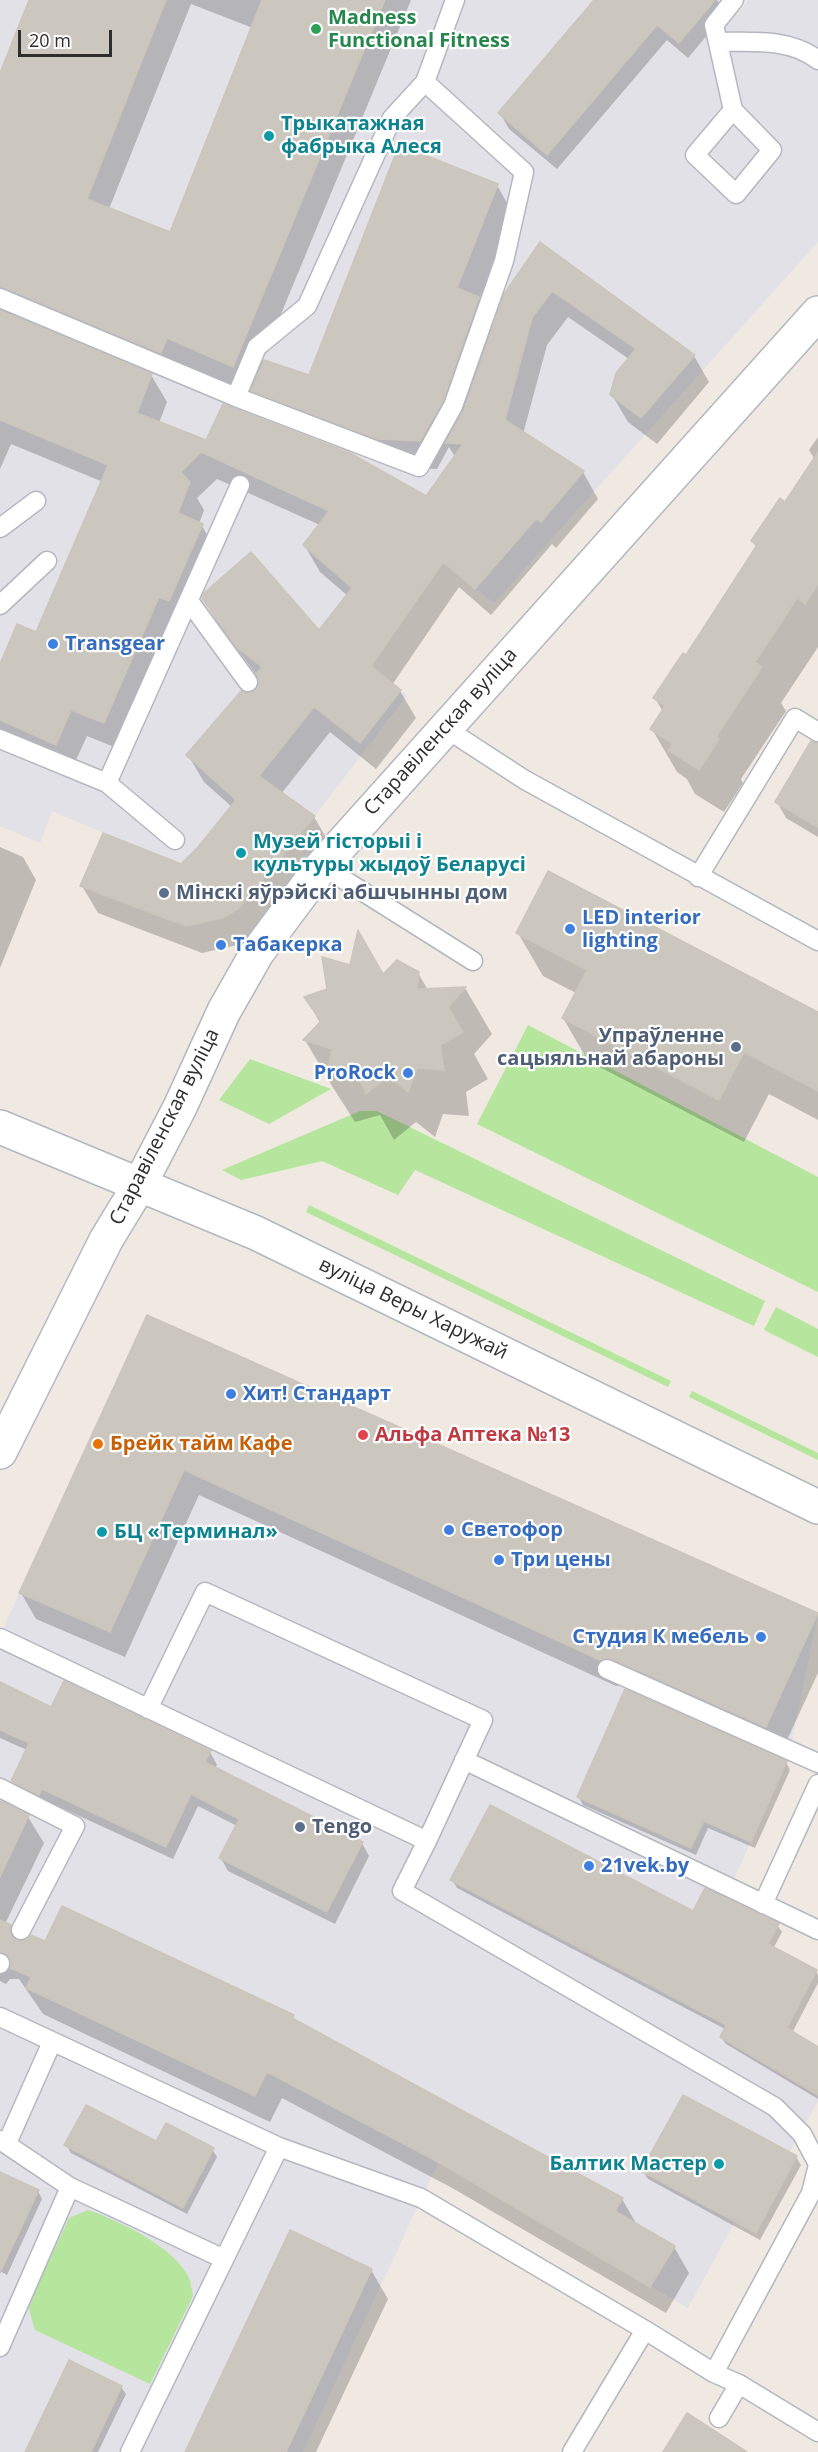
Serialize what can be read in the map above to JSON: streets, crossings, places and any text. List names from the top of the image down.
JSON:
{
  "streets": {
    "street": ["Старавіленская вуліца", "вуліца Веры Харужай"]
  },
  "crossings": [
    ["Старавіленская вуліца", "вуліца Веры Харужай"]
  ],
  "places": [
    "Madness Functional Fitness",
    "Трыкатажная фабрыка Алеся",
    "Transgear",
    "Музей гісторыі і культуры жыдоў Беларусі",
    "Мінскі яўрэйскі абшчынны дом",
    "LED interior lighting",
    "Табакерка",
    "Упраўленне сацыяльнай абароны",
    "ProRock",
    "Хит! Стандарт",
    "Альфа Аптека №13",
    "Брейк тайм Кафе",
    "Светофор",
    "БЦ «Терминал»",
    "Три цены",
    "Студия К мебель",
    "Tengo",
    "21vek.by",
    "Балтик Мастер"
  ],
  "scale_bar": "20 m"
}
